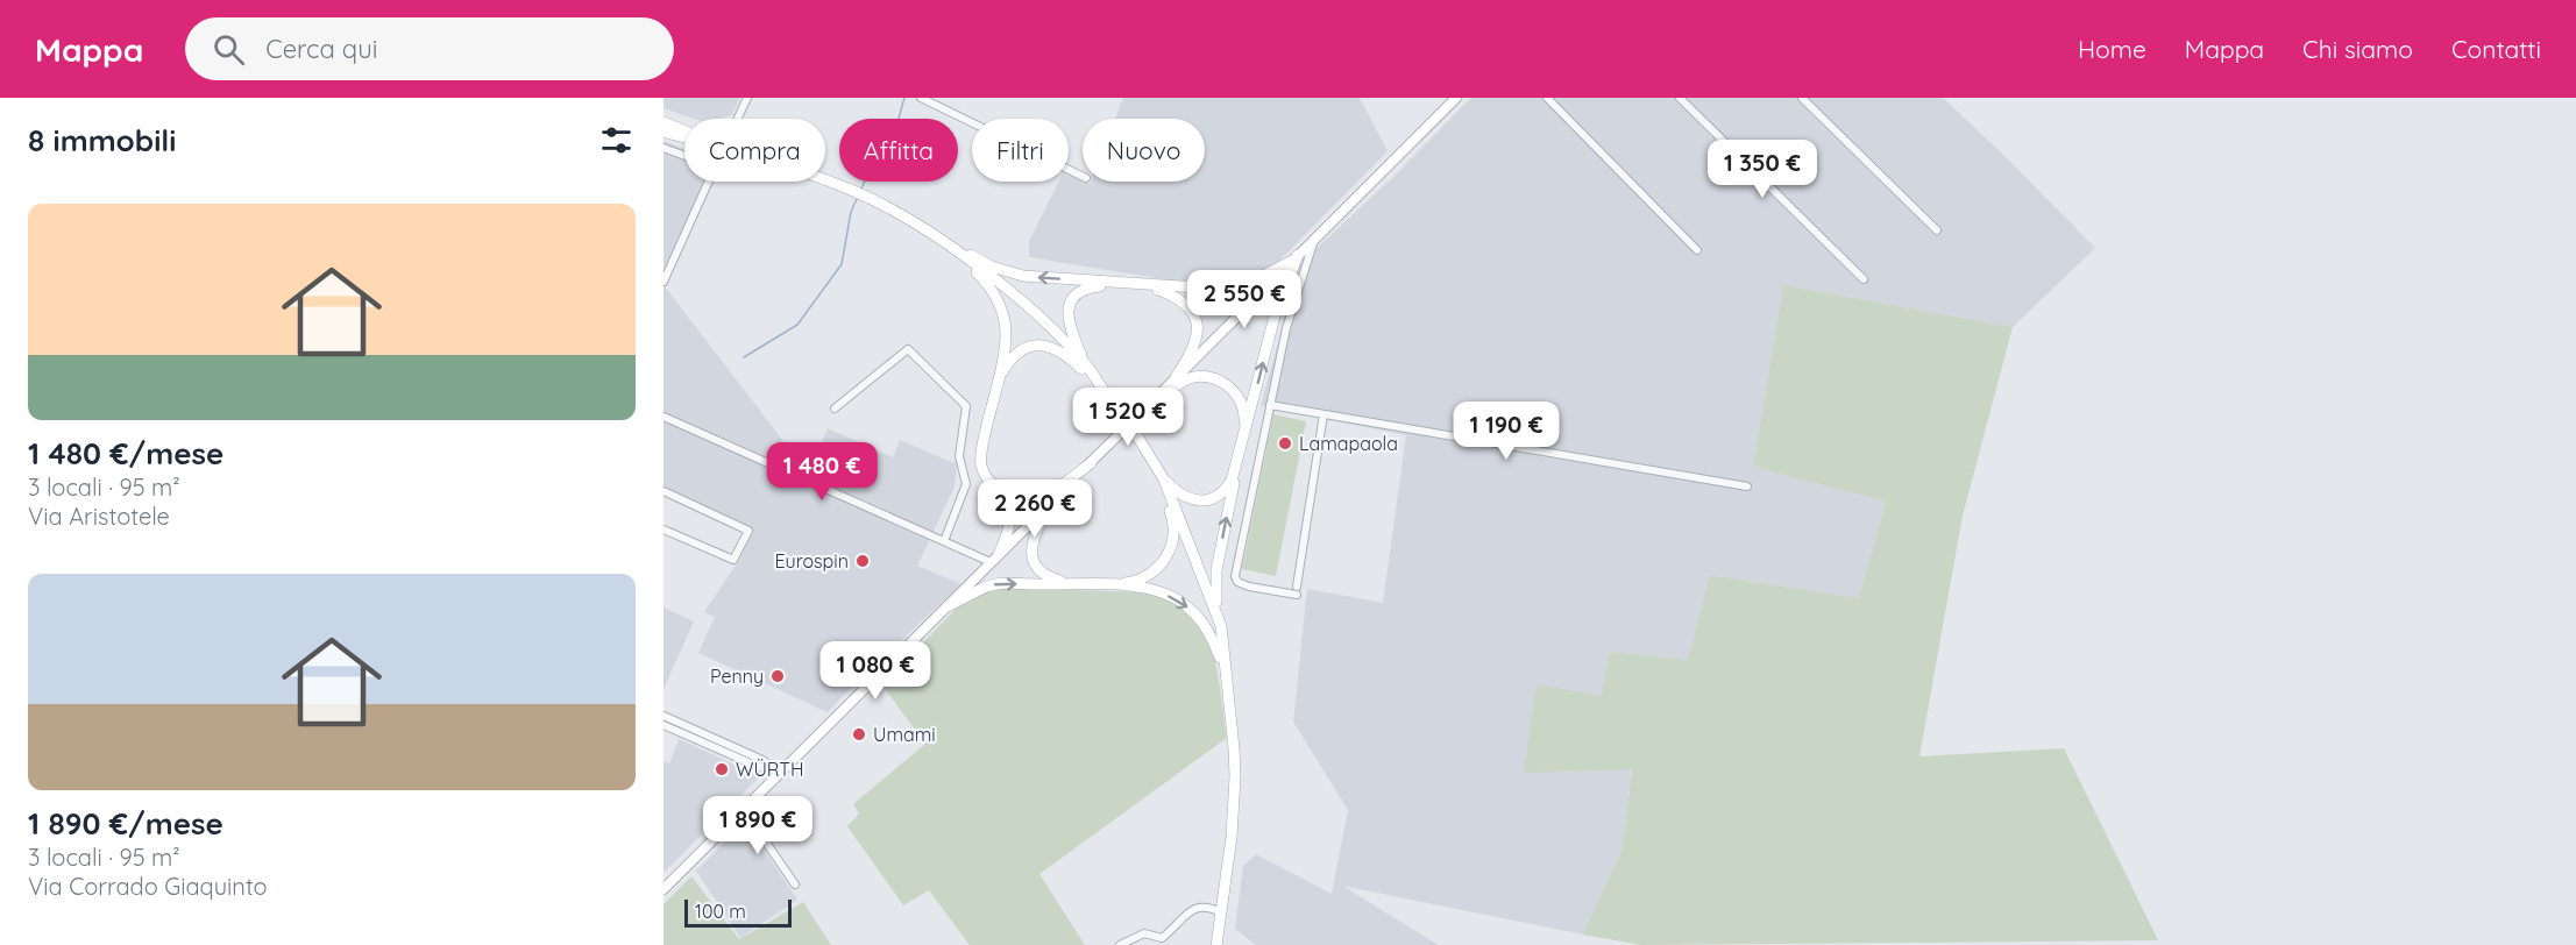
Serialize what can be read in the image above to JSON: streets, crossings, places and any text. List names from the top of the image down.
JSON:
{
  "places": [
    "Lamapaola",
    "Eurospin",
    "Penny",
    "Umami",
    "WÜRTH"
  ],
  "scale_bar": "100 m",
  "page": {
    "header": "Mappa",
    "search": "Cerca qui",
    "nav": [
      "Home",
      "Mappa",
      "Chi siamo",
      "Contatti"
    ],
    "heading": "8 immobili",
    "chip": [
      "Compra",
      "Affitta",
      "Filtri",
      "Nuovo"
    ],
    "price": [
      "1 350 €",
      "2 550 €",
      "1 520 €",
      "1 190 €",
      "1 480 €",
      "2 260 €",
      "1 080 €",
      "1 890 €"
    ],
    "list": [
      {
        "name": "1 480 €/mese",
        "note": "3 locali · 95 m² · Via Aristotele"
      },
      {
        "name": "1 890 €/mese",
        "note": "3 locali · 95 m² · Via Corrado Giaquinto"
      }
    ],
    "scale": "100 m"
  }
}
